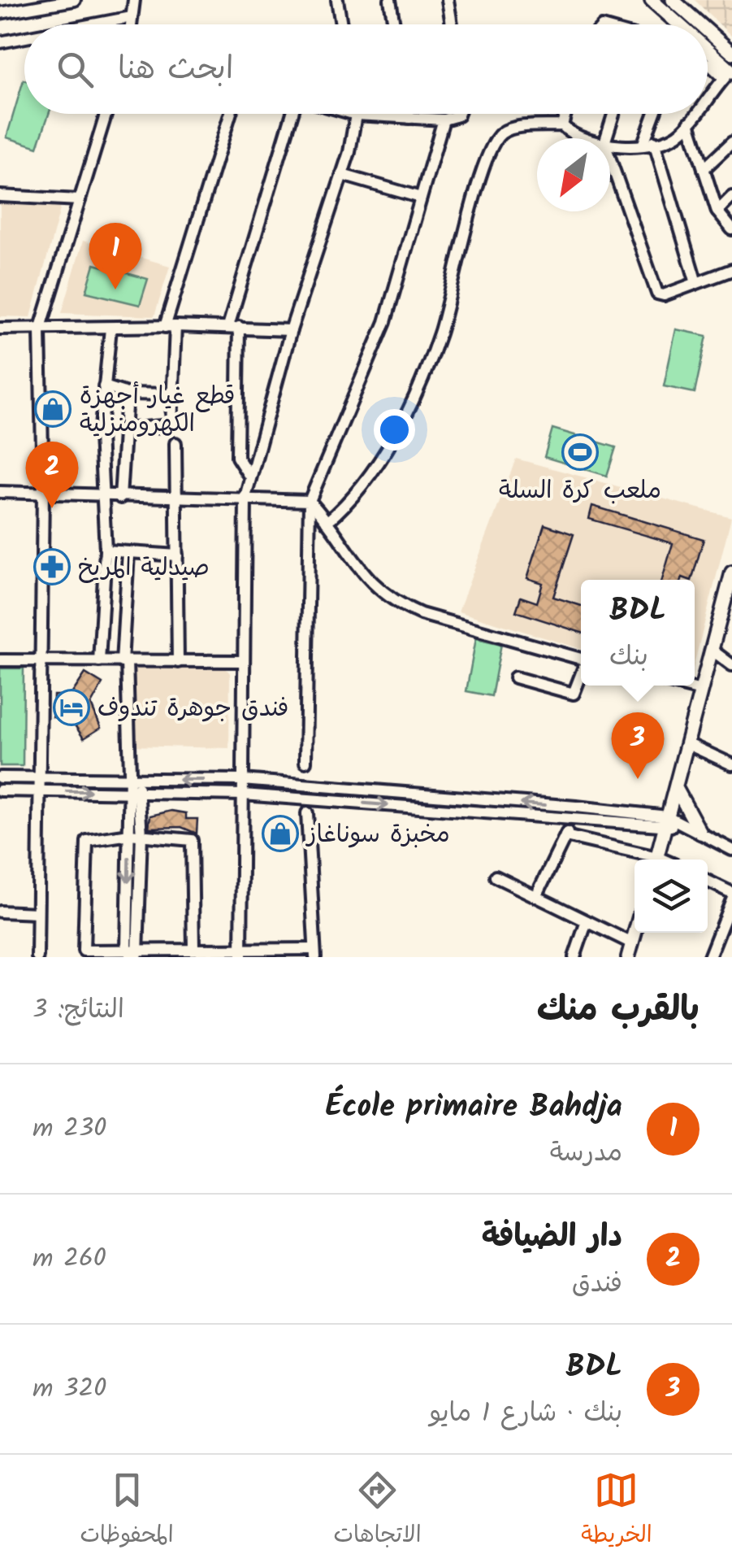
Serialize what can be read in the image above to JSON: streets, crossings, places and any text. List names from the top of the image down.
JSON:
{
  "places": {
    "shop": ["قطع غيار أجهزة الكهرومنزلية", "مخبزة سوناغاز"],
    "sports": ["ملعب كرة السلة"],
    "pharmacy": ["صيدلية المريخ"],
    "hotel": ["فندق جوهرة تندوف"]
  },
  "north": "bottom left",
  "page": {
    "search": "ابحث هنا",
    "pins": ["1", "2", "3"],
    "popup": ["BDL", "بنك"],
    "heading": ["بالقرب منك", "النتائج: 3"],
    "list": [
      {
        "mark": "1",
        "name": "École primaire Bahdja",
        "note": "مدرسة",
        "value": "230 m"
      },
      {
        "mark": "2",
        "name": "دار الضيافة",
        "note": "فندق",
        "value": "260 m"
      },
      {
        "mark": "3",
        "name": "BDL",
        "note": "بنك · شارع 1 مايو",
        "value": "320 m"
      }
    ],
    "nav": ["الخريطة", "الاتجاهات", "المحفوظات"]
  }
}
